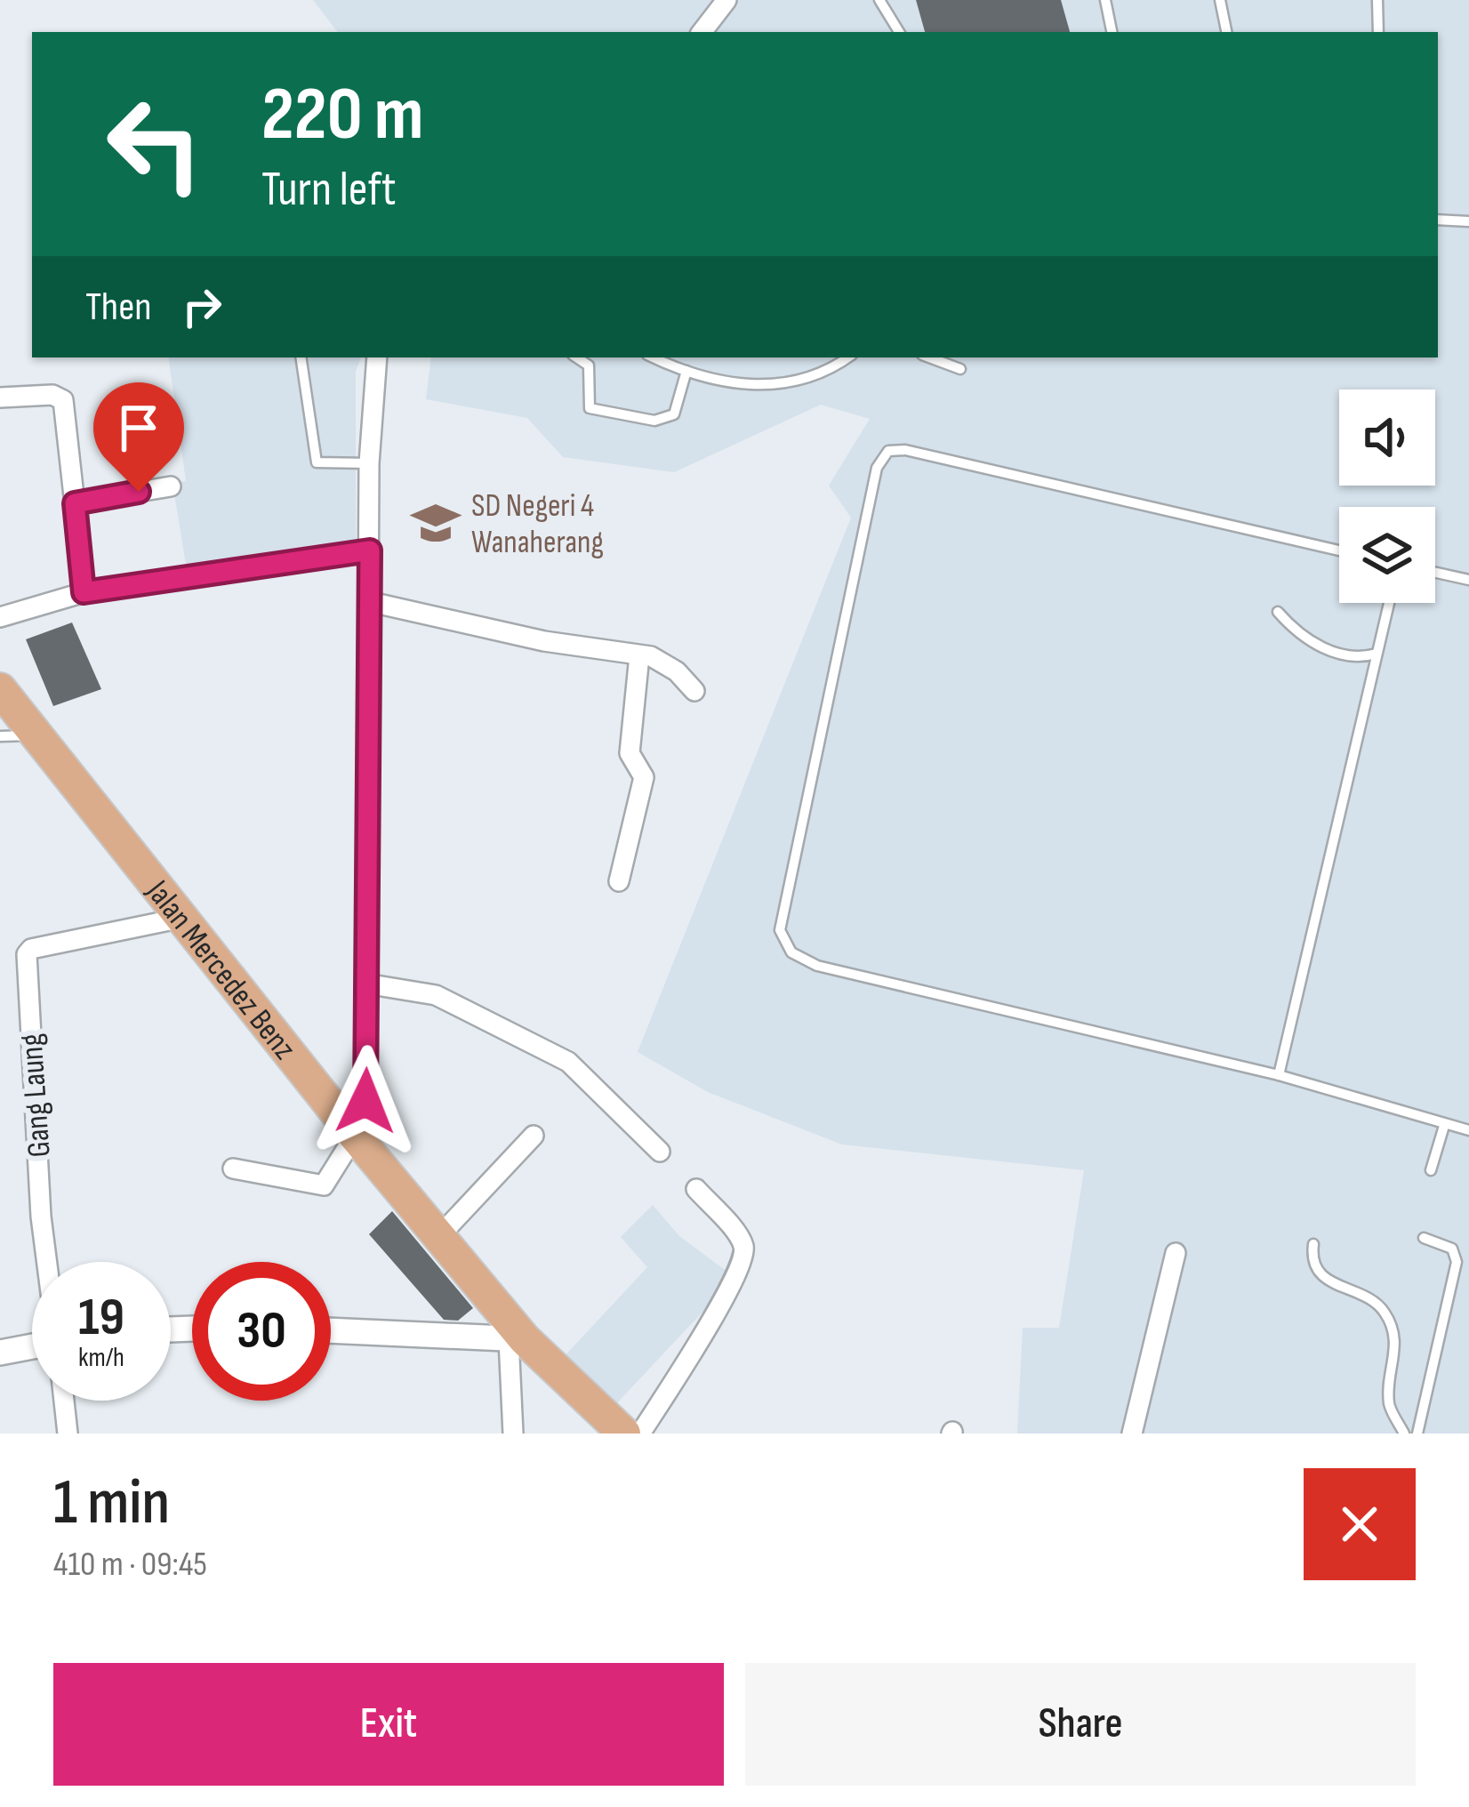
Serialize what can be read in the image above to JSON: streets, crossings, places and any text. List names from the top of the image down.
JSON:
{
  "streets": {
    "main road": ["Jalan Mercedez Benz"],
    "street": ["Gang Laung"]
  },
  "crossings": [
    ["Jalan Mercedez Benz", "Gang Laung"]
  ],
  "places": {
    "school or university": ["SD Negeri 4 Wanaherang"]
  },
  "page": {
    "turn": ["220 m", "Turn left"],
    "then": "Then",
    "speed": "19 km/h",
    "limit": "30",
    "heading": ["1 min", "410 m · 09:45"],
    "buttons": ["Exit", "Share"]
  }
}
